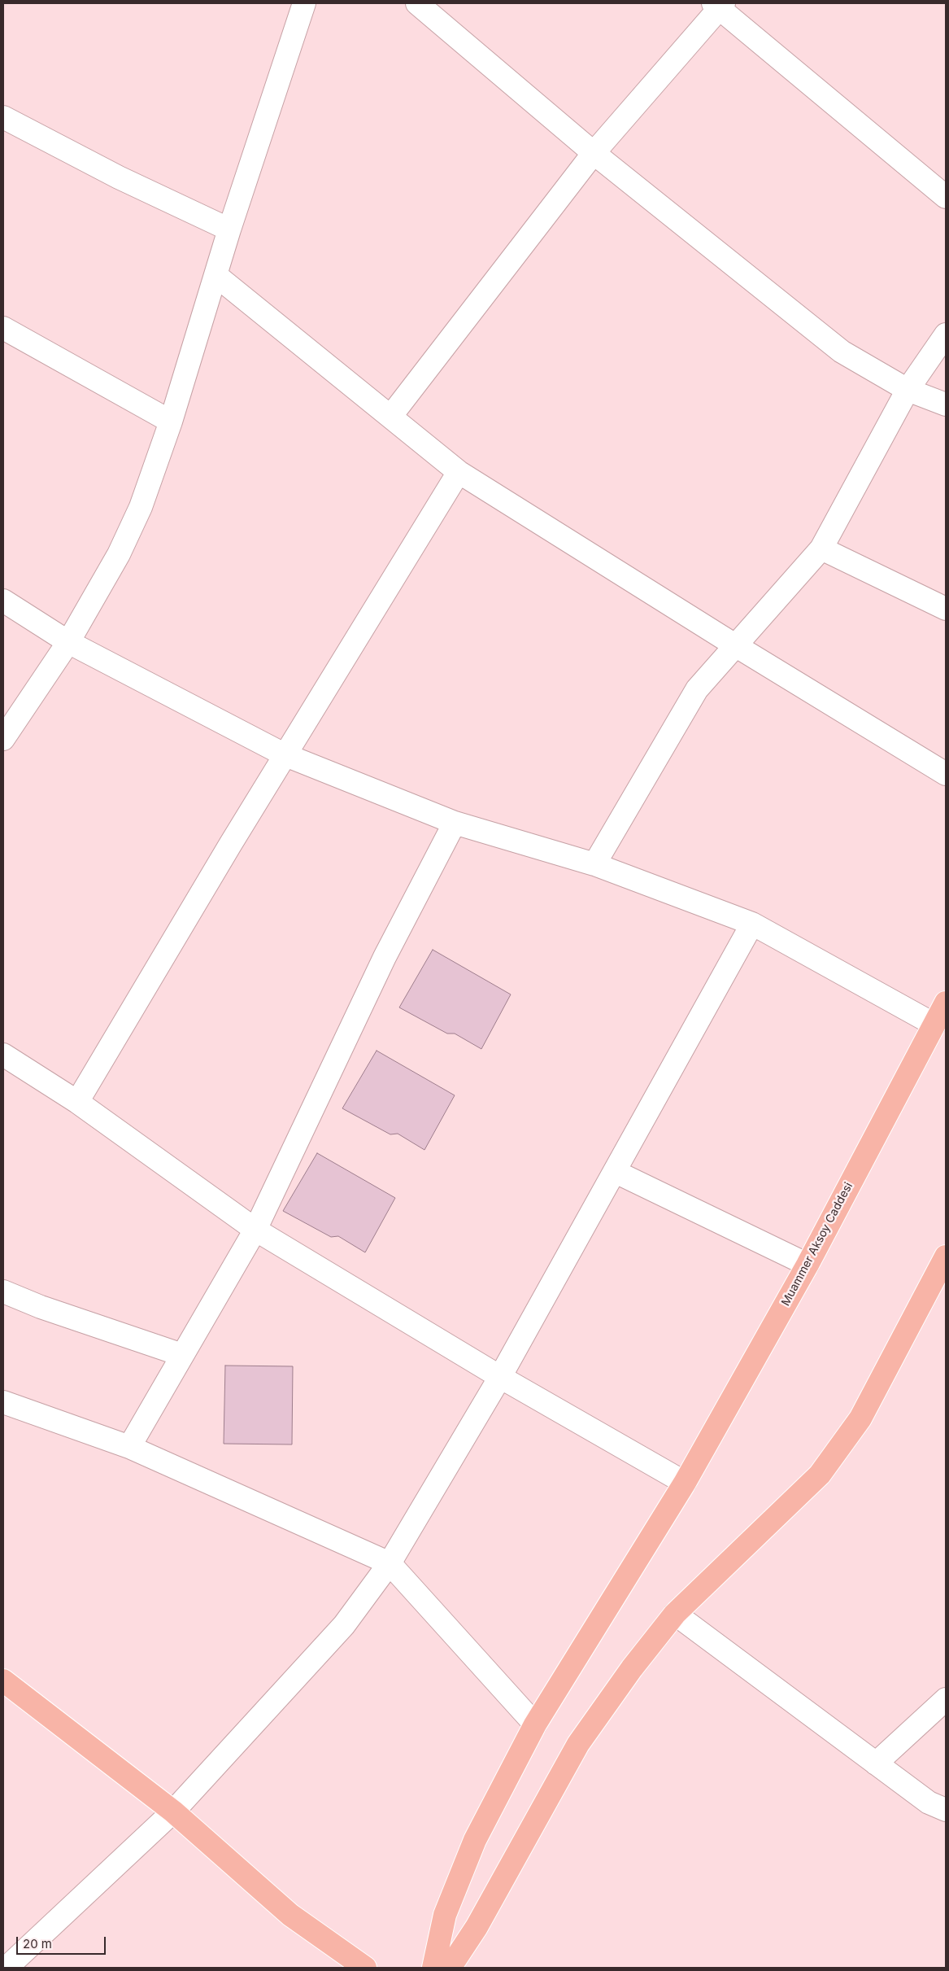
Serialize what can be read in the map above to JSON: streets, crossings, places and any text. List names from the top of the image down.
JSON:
{
  "streets": {
    "main road": ["Muammer Aksoy Caddesi"]
  },
  "scale_bar": "20 m"
}
